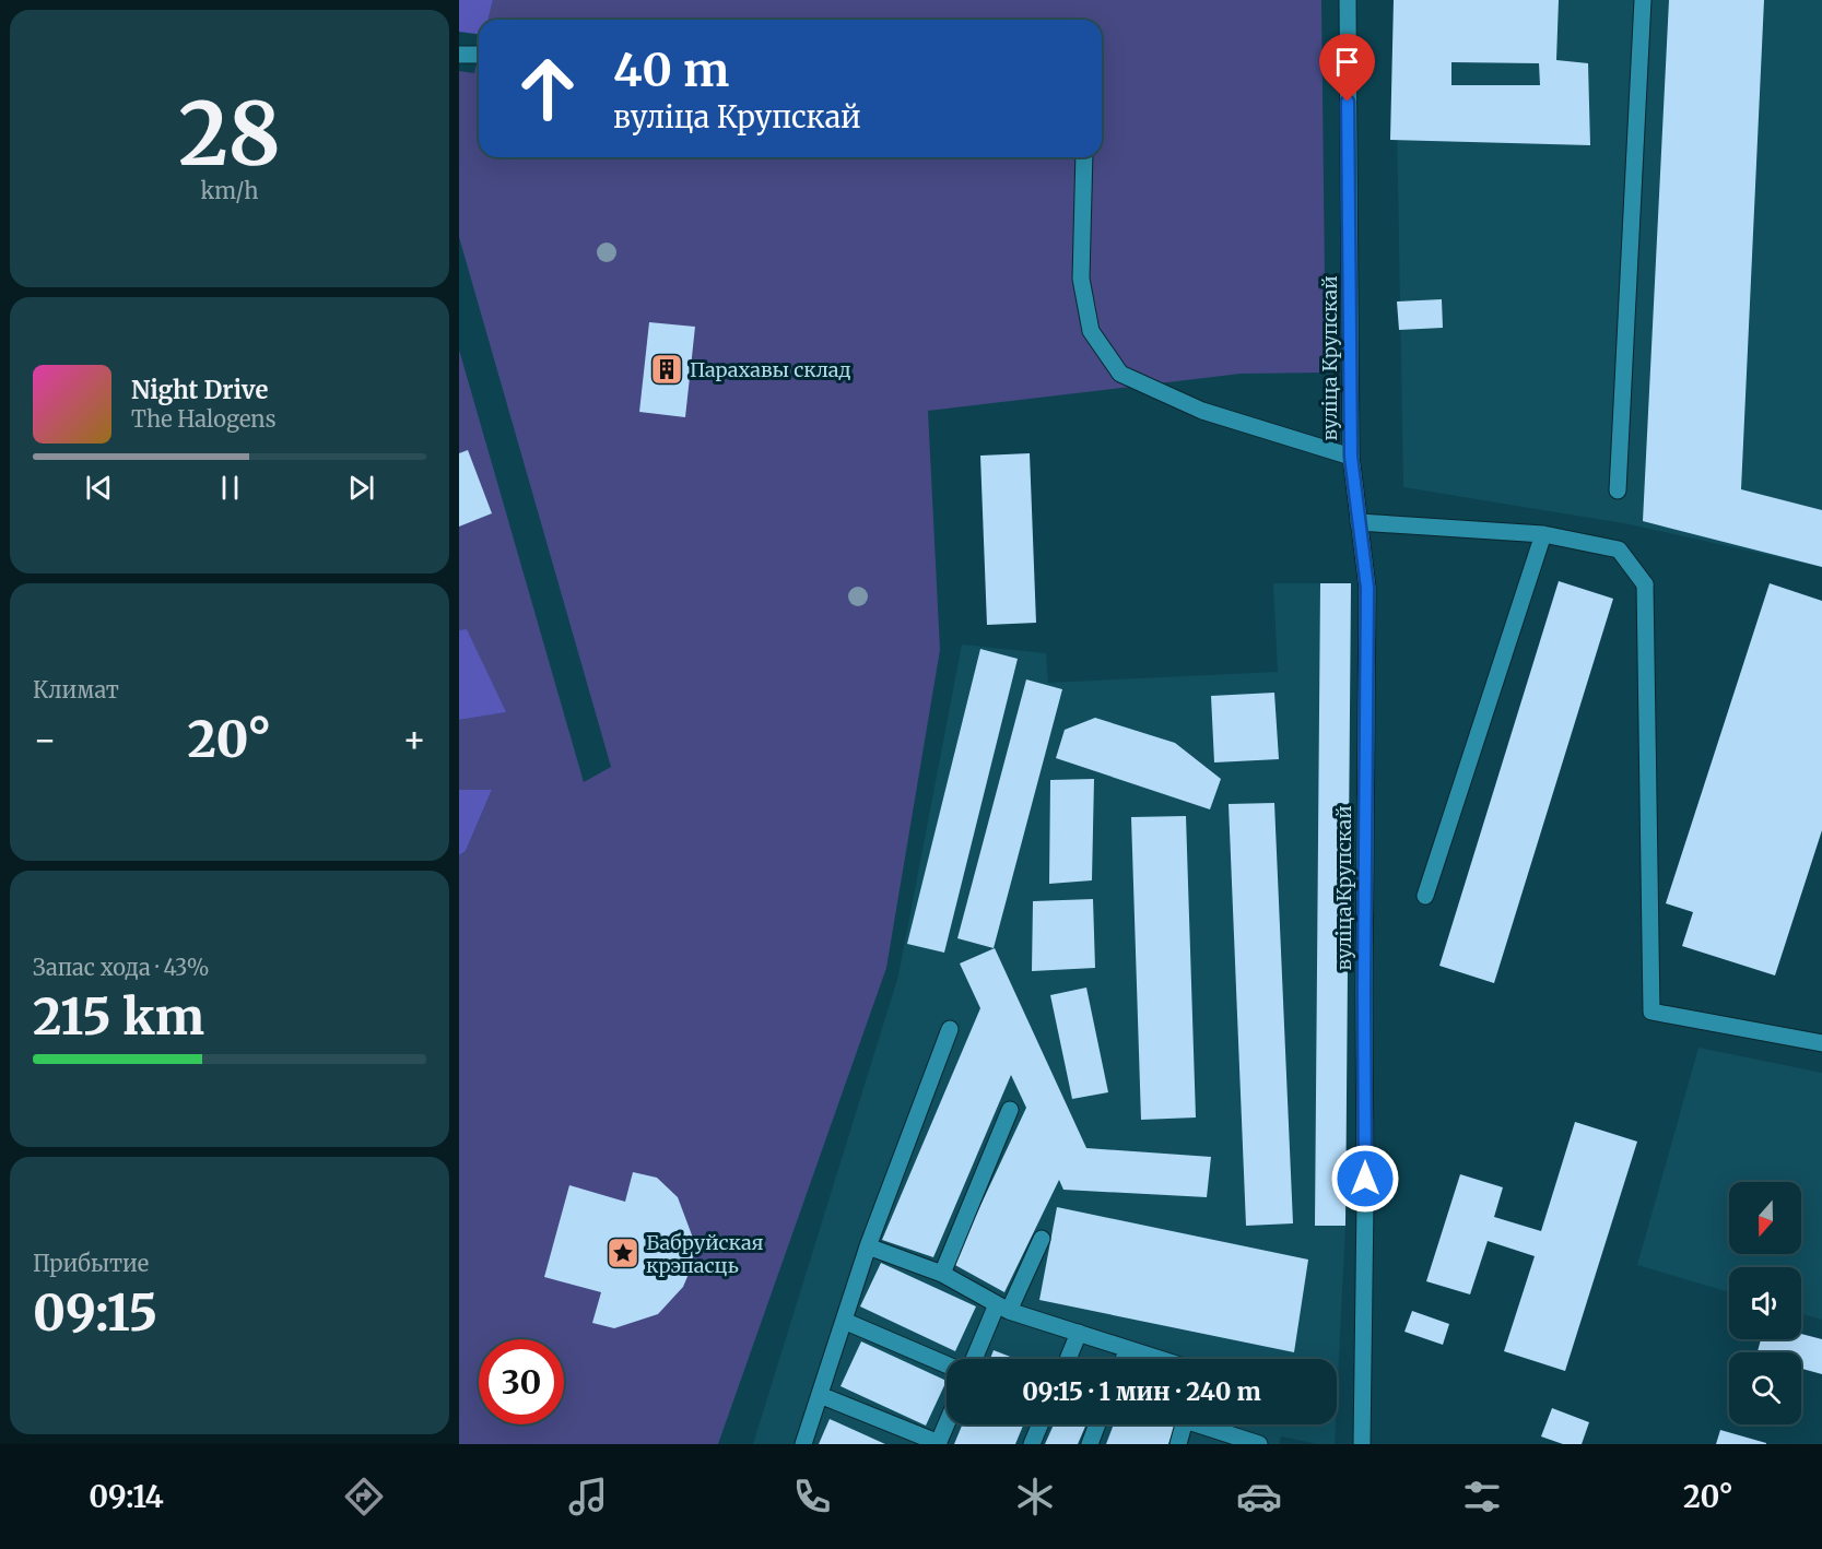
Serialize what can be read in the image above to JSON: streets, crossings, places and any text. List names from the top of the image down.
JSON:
{
  "streets": {
    "street": ["вуліца Крупскай"]
  },
  "places": {
    "building": ["Парахавы склад"],
    "place": ["Бабруйская крэпасць"]
  },
  "north": "bottom",
  "page": {
    "tile": [
      ["28", "km/h"],
      "Климат",
      ["Запас хода · 43%", "215 km"],
      ["Прибытие", "09:15"]
    ],
    "turn": ["40 m", "вуліца Крупскай"],
    "song": ["Night Drive", "The Halogens"],
    "heat": ["−", "20°", "+"],
    "limit": "30",
    "trip": "09:15 · 1 мин · 240 m",
    "tabs": ["09:14", "20°"]
  }
}
